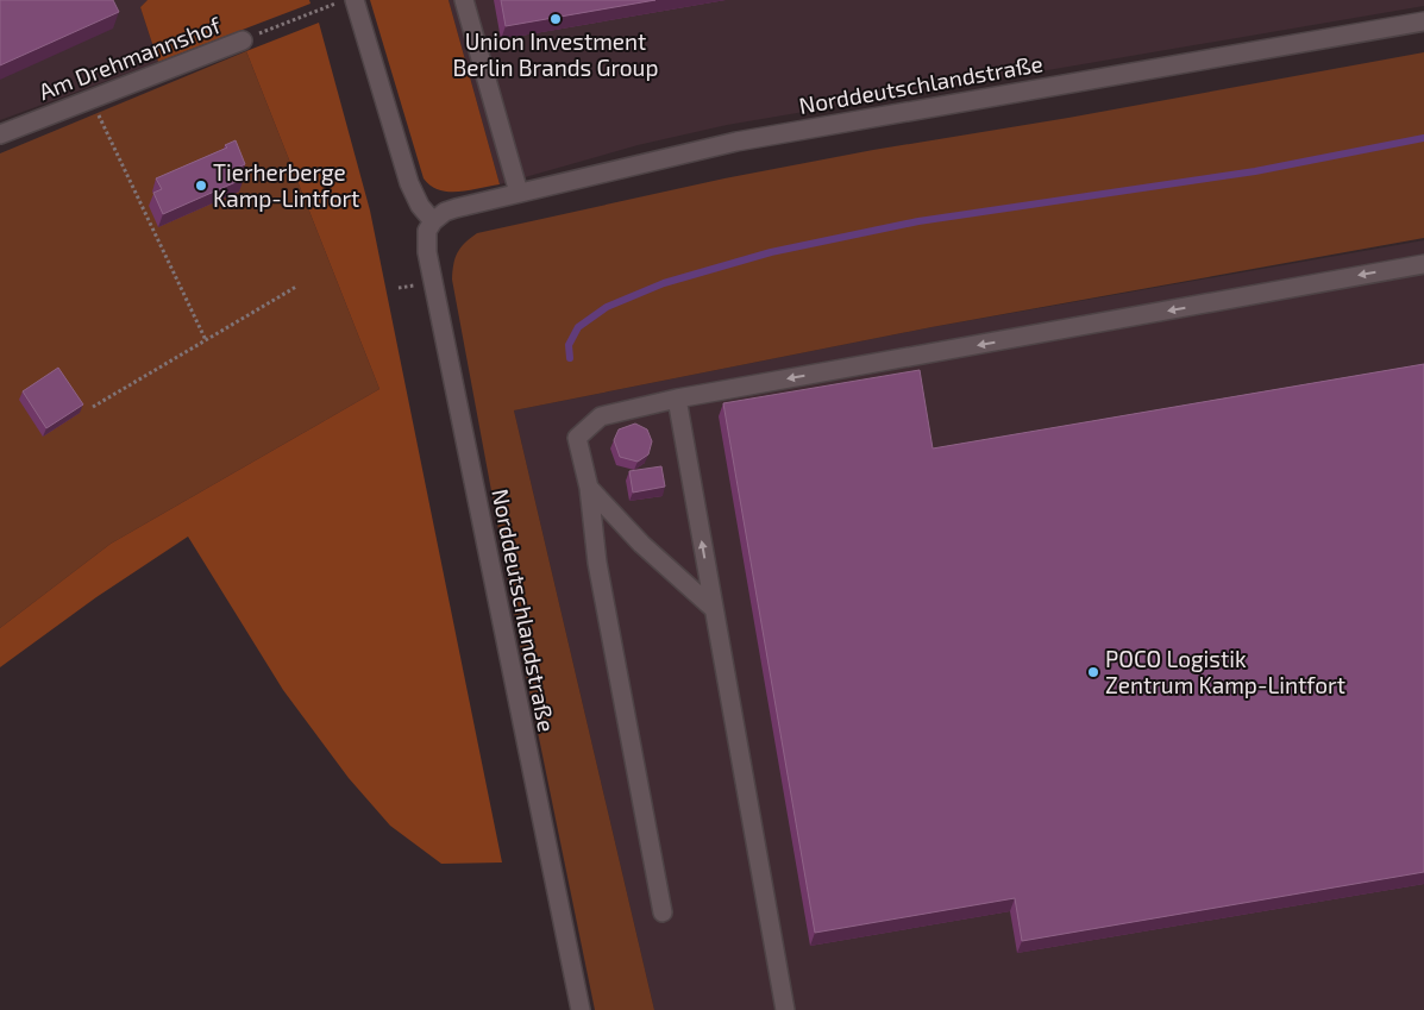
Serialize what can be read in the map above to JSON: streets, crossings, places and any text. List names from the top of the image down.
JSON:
{
  "streets": {
    "street": ["Am Drehmannshof", "Norddeutschlandstraße"]
  },
  "places": ["Union Investment Berlin Brands Group", "Tierherberge Kamp-Lintfort", "POCO Logistik Zentrum Kamp-Lintfort"]
}
